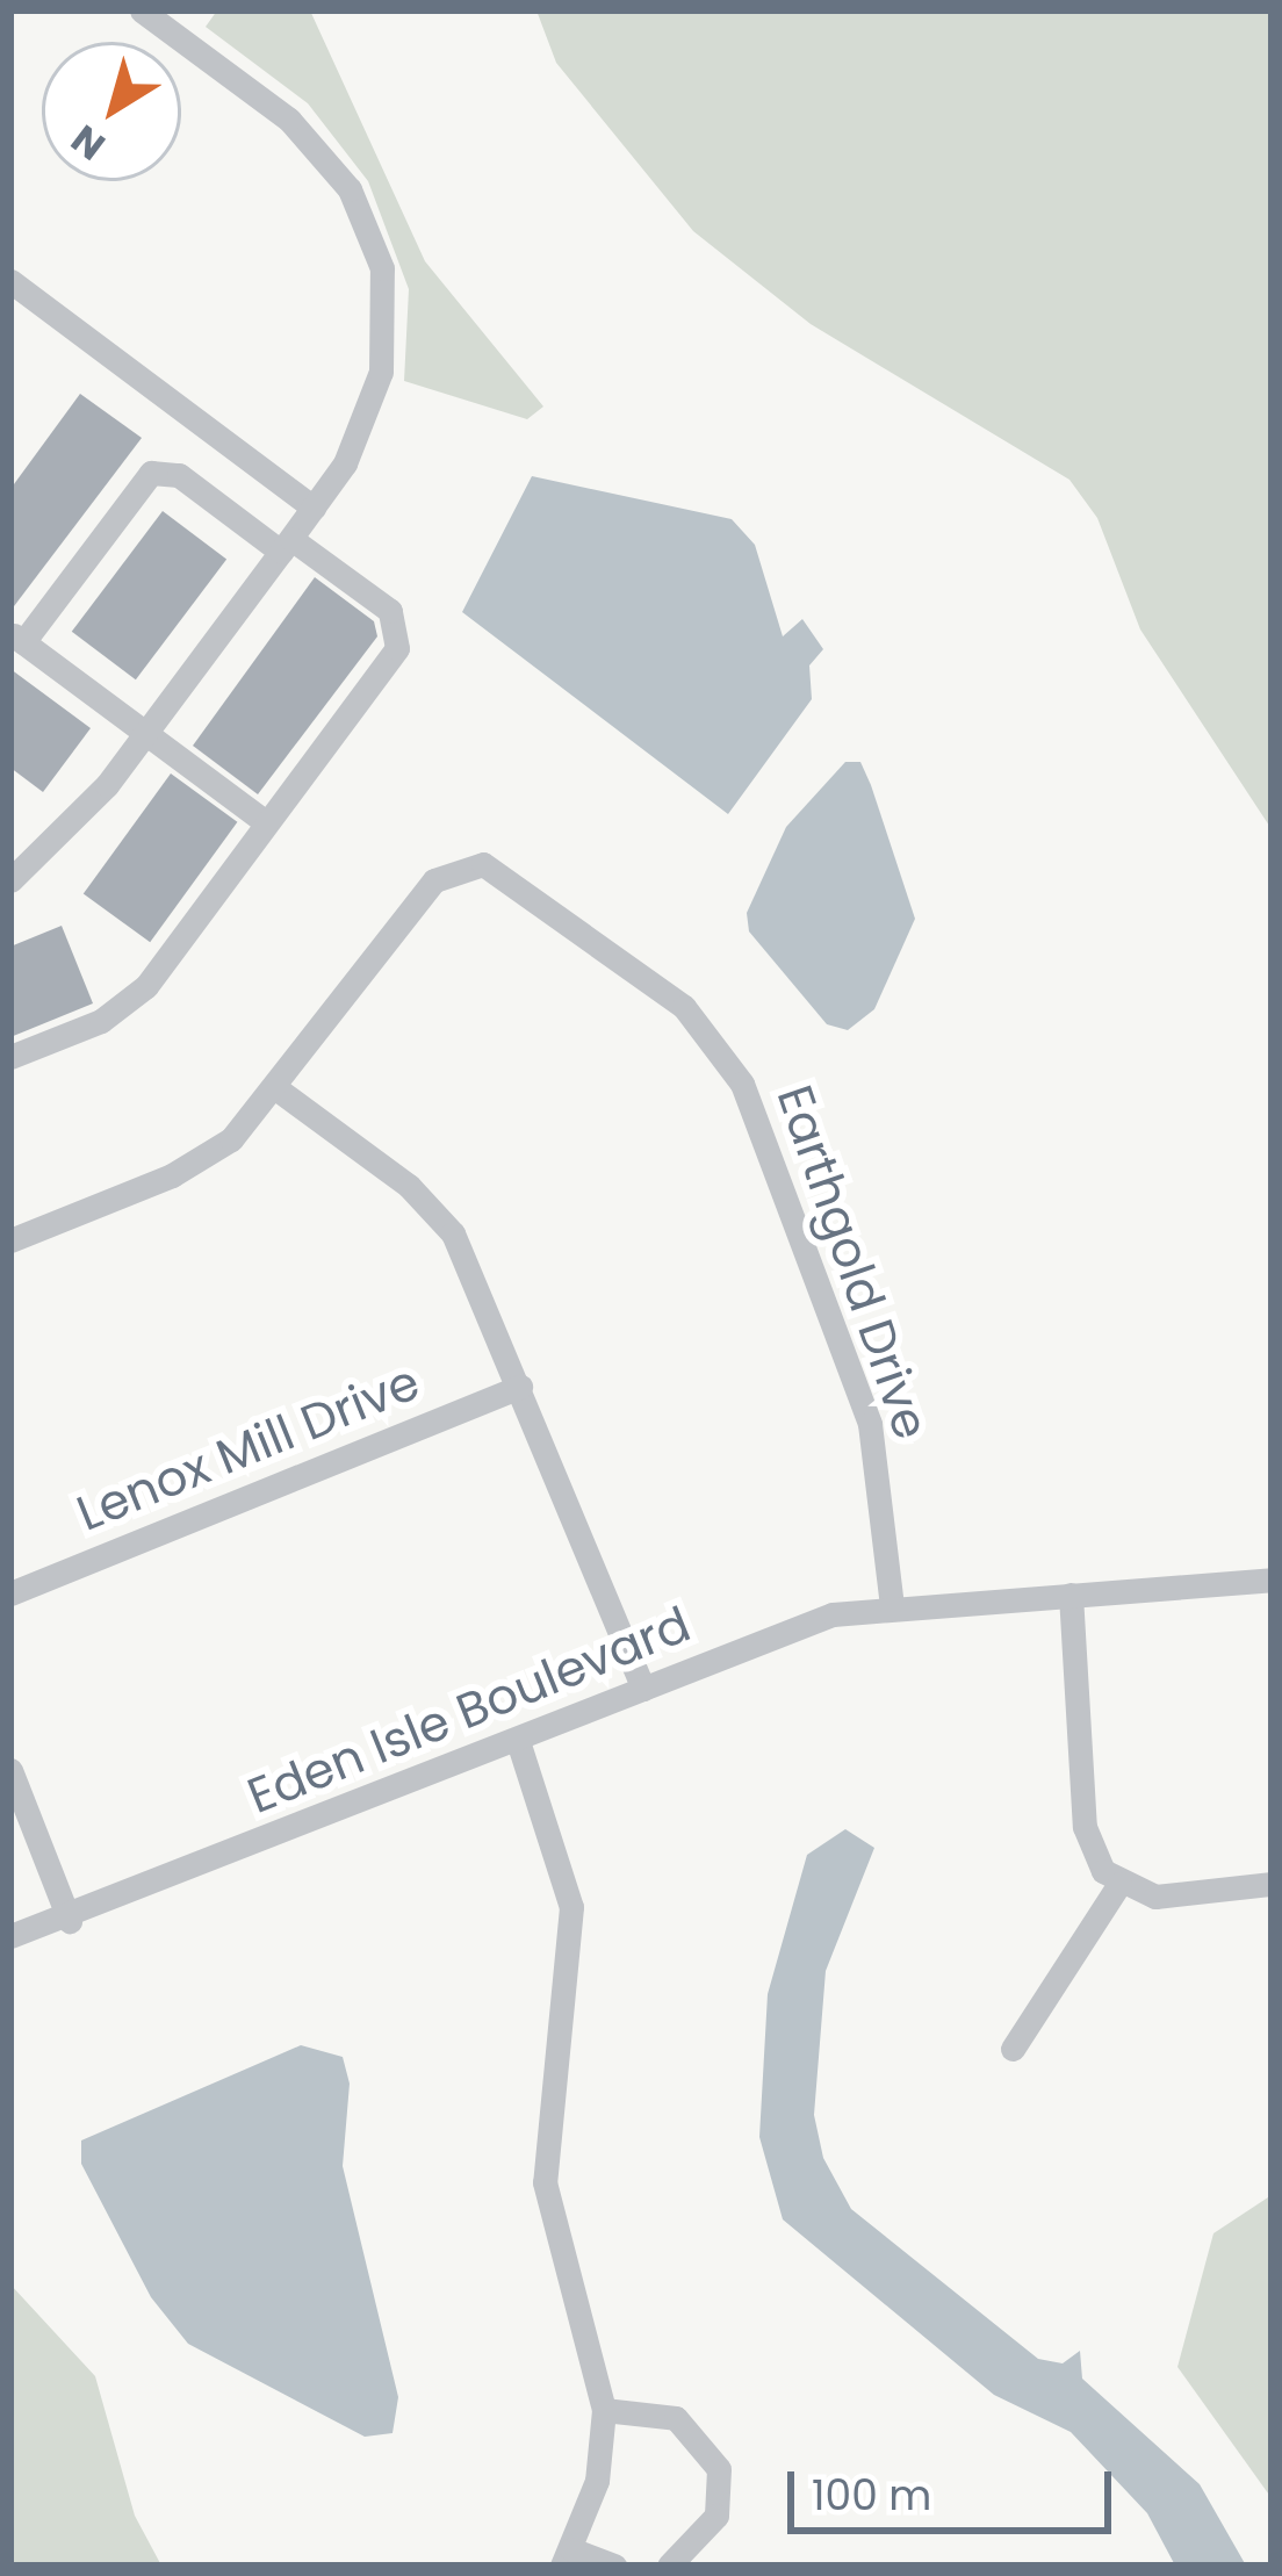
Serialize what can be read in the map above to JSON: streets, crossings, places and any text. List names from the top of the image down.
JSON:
{
  "streets": {
    "street": ["Earthgold Drive", "Lenox Mill Drive", "Eden Isle Boulevard"]
  },
  "crossings": [
    ["Earthgold Drive", "Eden Isle Boulevard"]
  ],
  "scale_bar": "100 m",
  "north": "bottom left"
}
